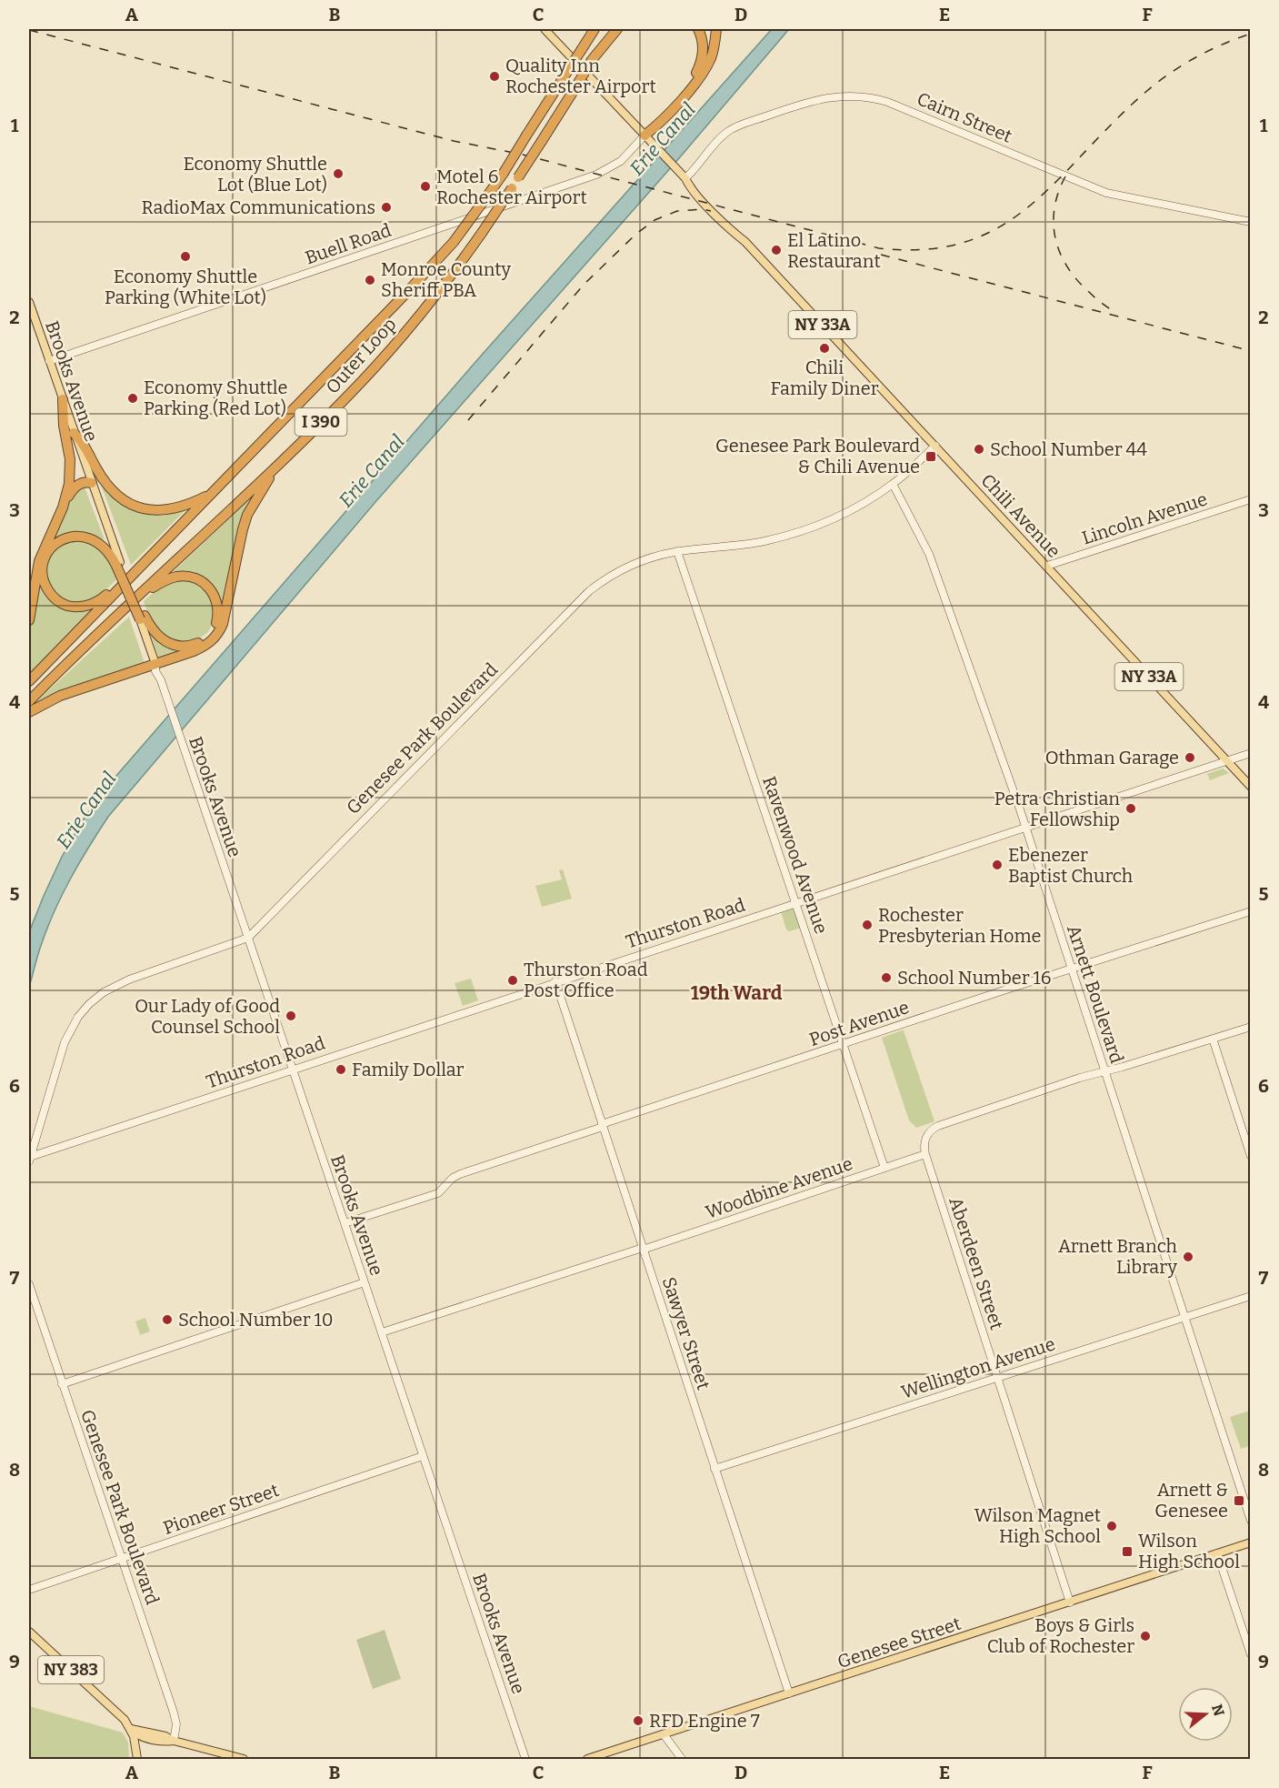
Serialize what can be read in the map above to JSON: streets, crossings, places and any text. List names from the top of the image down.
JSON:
{
  "streets": {
    "highway": ["Outer Loop", "I 390"],
    "main road": [
      "NY 33A",
      "Brooks Avenue",
      "Chili Avenue",
      "Genesee Street",
      "NY 383"
    ],
    "street": [
      "Cairn Street",
      "Buell Road",
      "Lincoln Avenue",
      "Genesee Park Boulevard",
      "Ravenwood Avenue",
      "Thurston Road",
      "Arnett Boulevard",
      "Post Avenue",
      "Woodbine Avenue",
      "Aberdeen Street",
      "Sawyer Street",
      "Wellington Avenue",
      "Pioneer Street"
    ]
  },
  "crossings": [
    ["Cairn Street", "Chili Avenue"],
    ["Buell Road", "Brooks Avenue"],
    ["Buell Road", "Chili Avenue"],
    ["Brooks Avenue", "Genesee Park Boulevard"],
    ["Brooks Avenue", "Thurston Road"],
    ["Brooks Avenue", "Post Avenue"],
    ["Brooks Avenue", "Woodbine Avenue"],
    ["Brooks Avenue", "Pioneer Street"],
    ["Chili Avenue", "Lincoln Avenue"],
    ["Chili Avenue", "Genesee Park Boulevard"],
    ["Chili Avenue", "Thurston Road"],
    ["Genesee Park Boulevard", "Ravenwood Avenue"],
    ["Genesee Park Boulevard", "Thurston Road"],
    ["Genesee Park Boulevard", "Arnett Boulevard"],
    ["Genesee Park Boulevard", "Pioneer Street"],
    ["Ravenwood Avenue", "Thurston Road"],
    ["Ravenwood Avenue", "Post Avenue"],
    ["Ravenwood Avenue", "Woodbine Avenue"],
    ["Thurston Road", "Arnett Boulevard"],
    ["Thurston Road", "Sawyer Street"],
    ["Arnett Boulevard", "Post Avenue"],
    ["Arnett Boulevard", "Wellington Avenue"],
    ["Post Avenue", "Sawyer Street"],
    ["Woodbine Avenue", "Aberdeen Street"],
    ["Woodbine Avenue", "Sawyer Street"],
    ["Aberdeen Street", "Wellington Avenue"],
    ["Aberdeen Street", "Genesee Street"],
    ["Sawyer Street", "Wellington Avenue"],
    ["Sawyer Street", "Genesee Street"]
  ],
  "districts": ["19th Ward"],
  "water": ["Erie Canal"],
  "places": {
    "other": [
      "Quality Inn Rochester Airport",
      "Economy Shuttle Lot (Blue Lot)",
      "Motel 6 Rochester Airport",
      "RadioMax Communications",
      "El Latino Restaurant",
      "Economy Shuttle Parking (White Lot)",
      "Monroe County Sheriff PBA",
      "Chili Family Diner",
      "Economy Shuttle Parking (Red Lot)",
      "School Number 44",
      "Othman Garage",
      "Petra Christian Fellowship",
      "Ebenezer Baptist Church",
      "Rochester Presbyterian Home",
      "School Number 16",
      "Thurston Road Post Office",
      "Our Lady of Good Counsel School",
      "Family Dollar",
      "Arnett Branch Library",
      "School Number 10",
      "Wilson Magnet High School",
      "Boys & Girls Club of Rochester",
      "RFD Engine 7"
    ],
    "transit": ["Genesee Park Boulevard & Chili Avenue", "Arnett & Genesee", "Wilson High School"]
  },
  "north": "right",
  "grid": {
    "columns": [
      "A",
      "B",
      "C",
      "D",
      "E",
      "F"
    ],
    "rows": [
      "1",
      "2",
      "3",
      "4",
      "5",
      "6",
      "7",
      "8",
      "9"
    ]
  }
}
